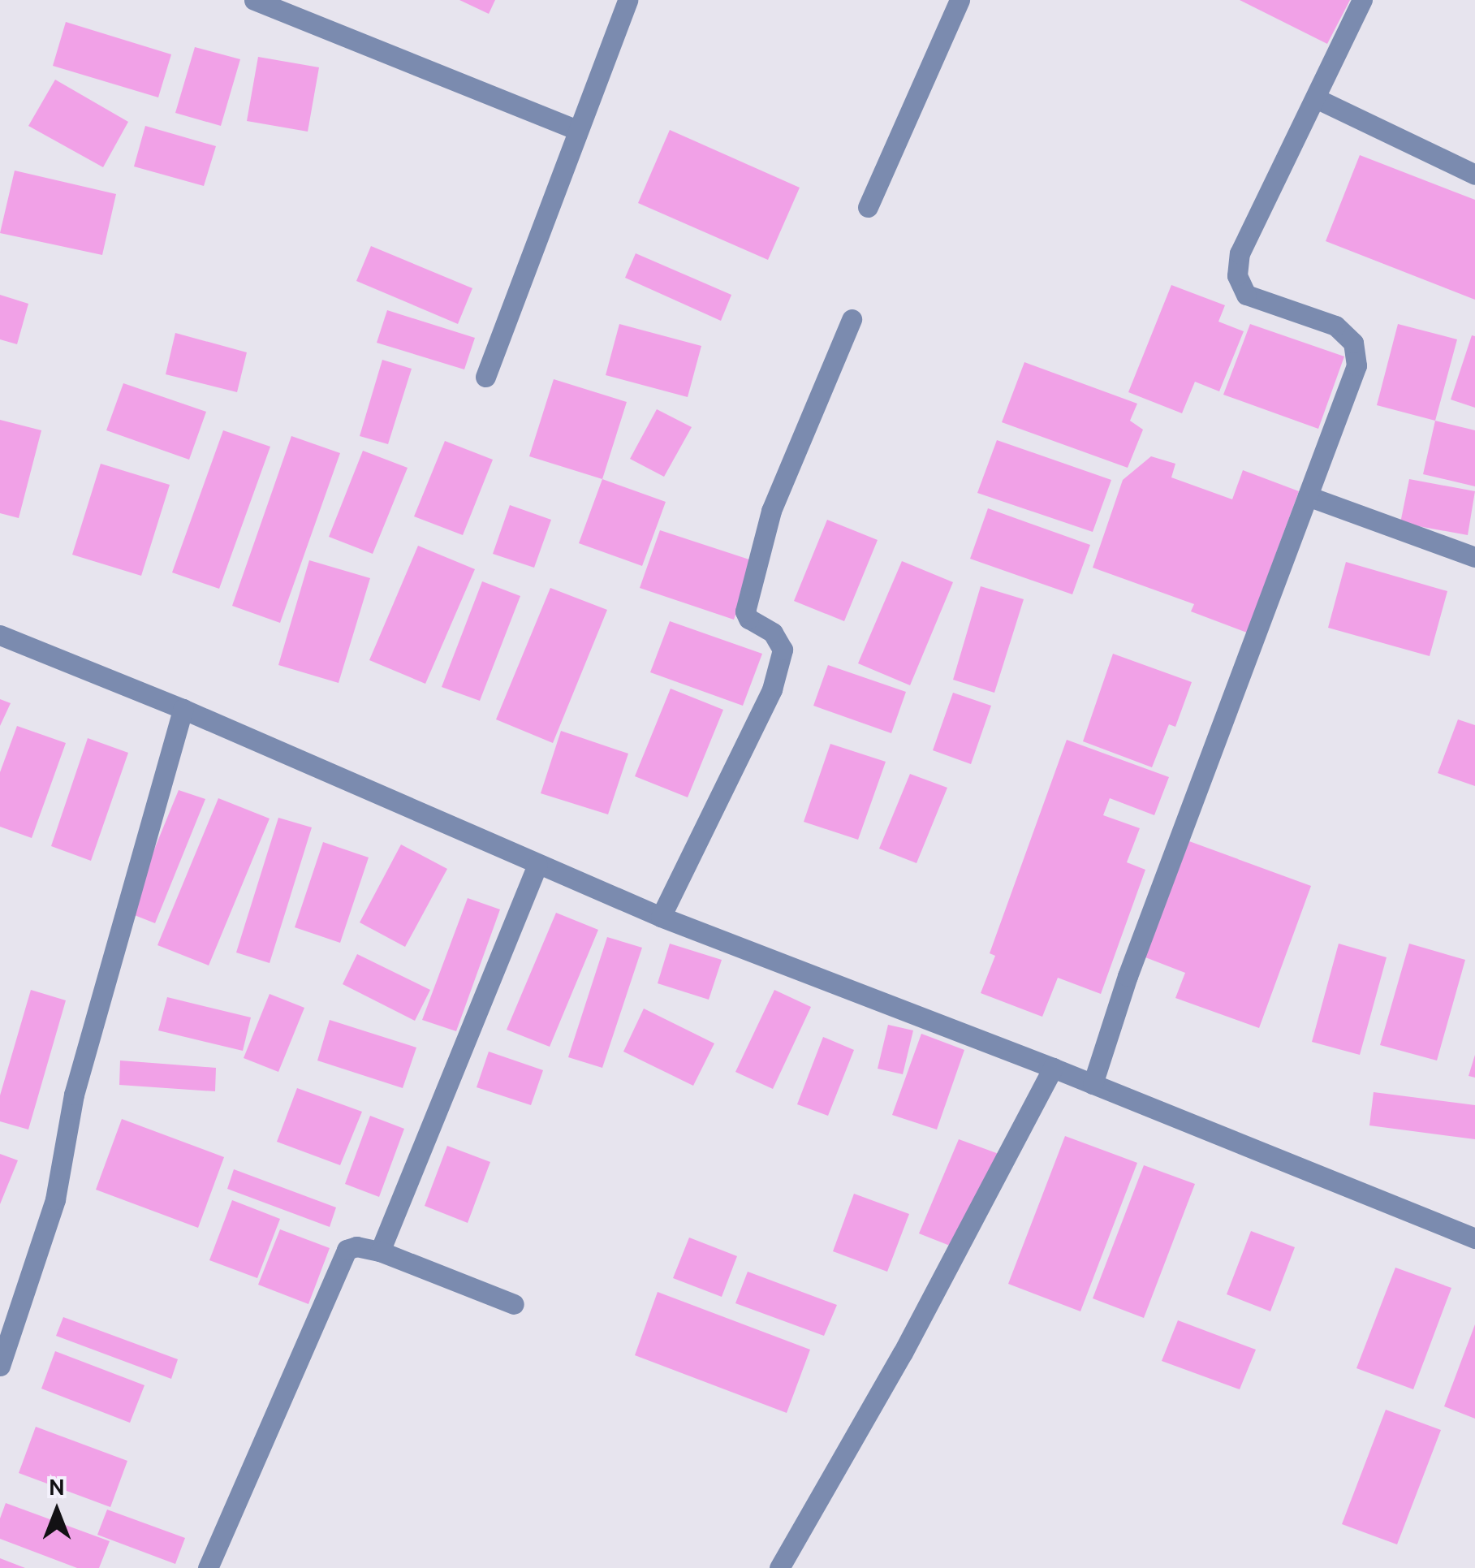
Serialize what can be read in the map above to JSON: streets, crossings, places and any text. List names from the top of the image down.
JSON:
{
  "north": "top"
}
